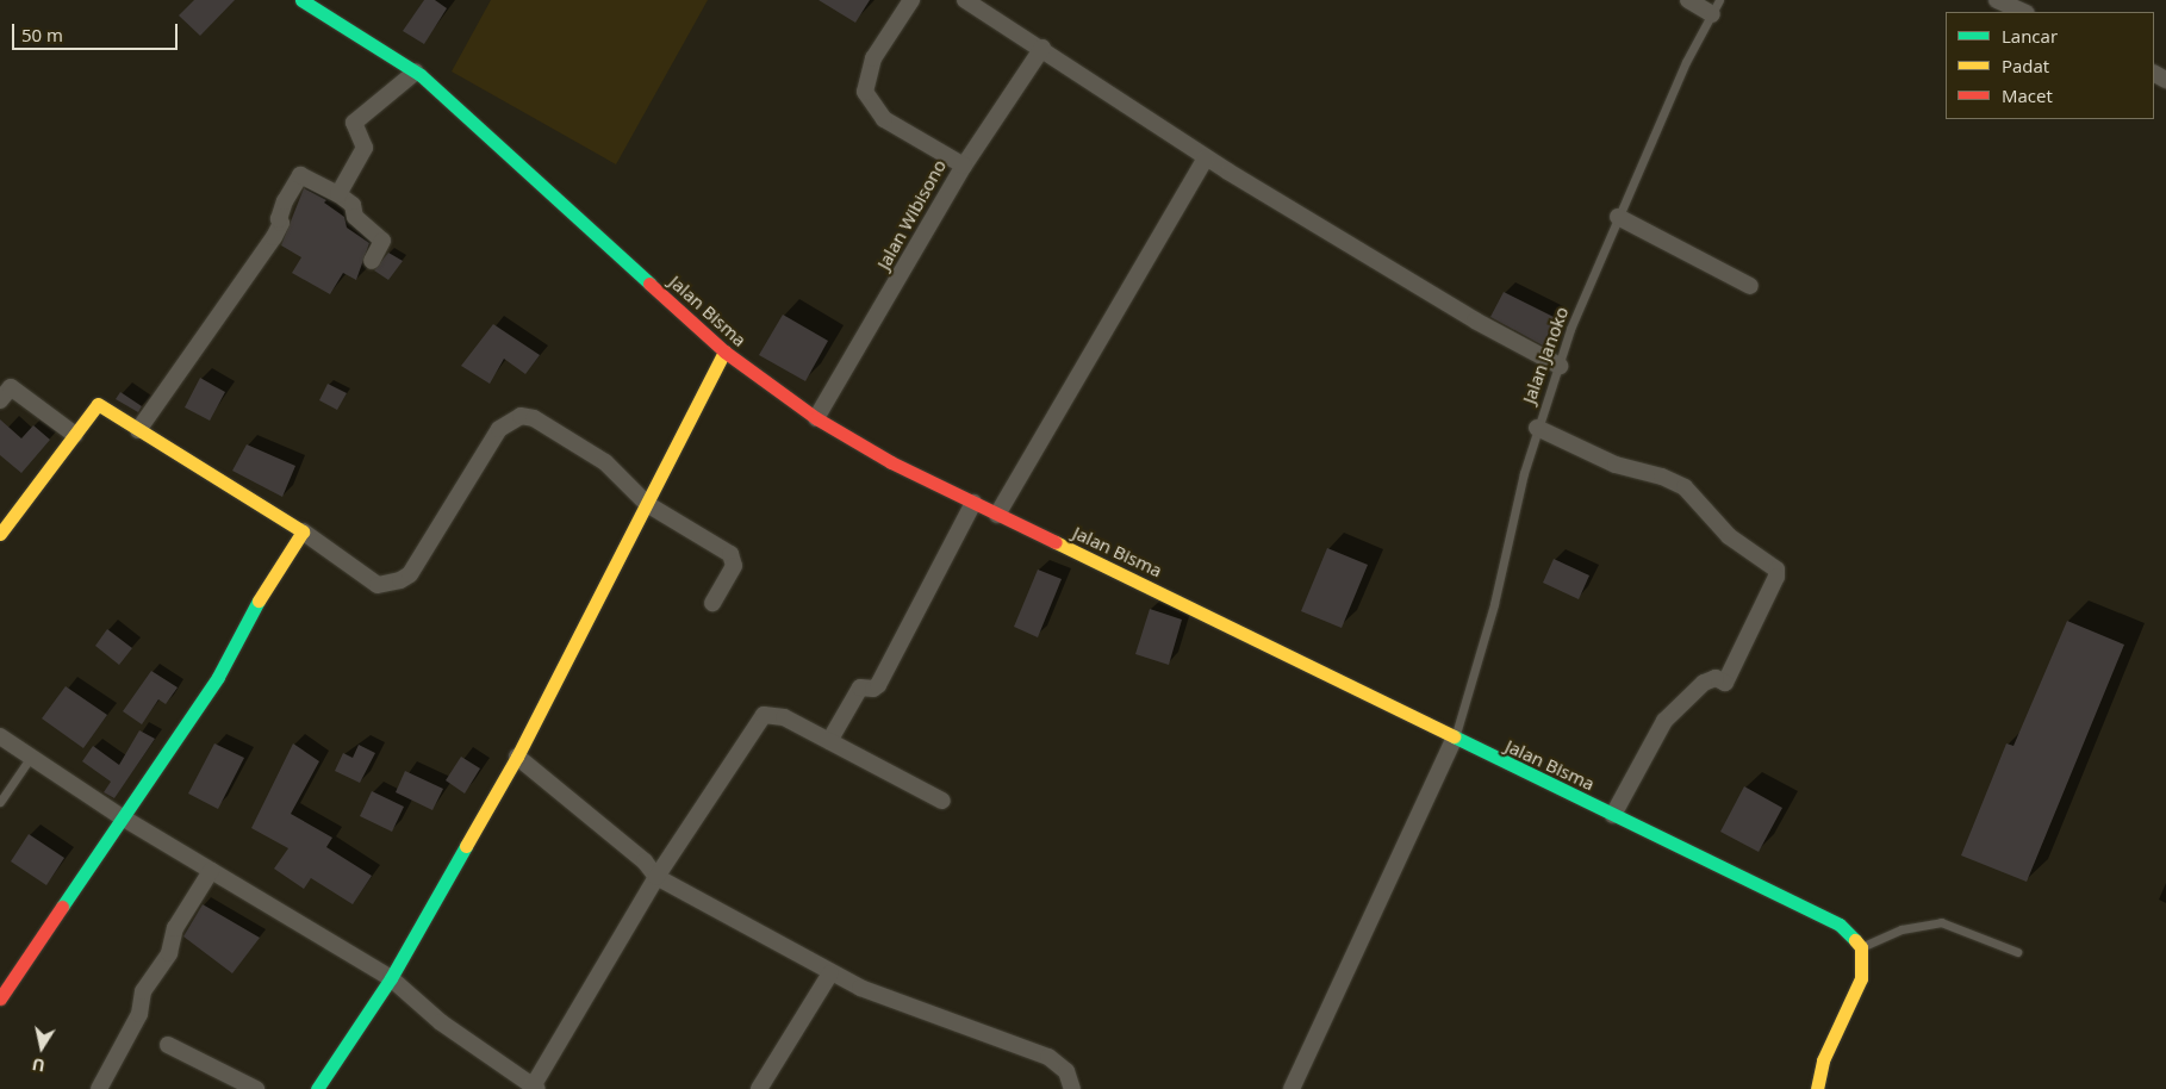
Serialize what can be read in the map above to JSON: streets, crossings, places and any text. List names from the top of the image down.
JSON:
{
  "streets": {
    "street": ["Jalan Wibisono", "Jalan Bisma"],
    "lane": ["Jalan Janoko"]
  },
  "crossings": [
    ["Jalan Wibisono", "Jalan Bisma"],
    ["Jalan Bisma", "Jalan Janoko"]
  ],
  "legend": ["Lancar", "Padat", "Macet"],
  "scale_bar": "50 m",
  "north": "bottom"
}
